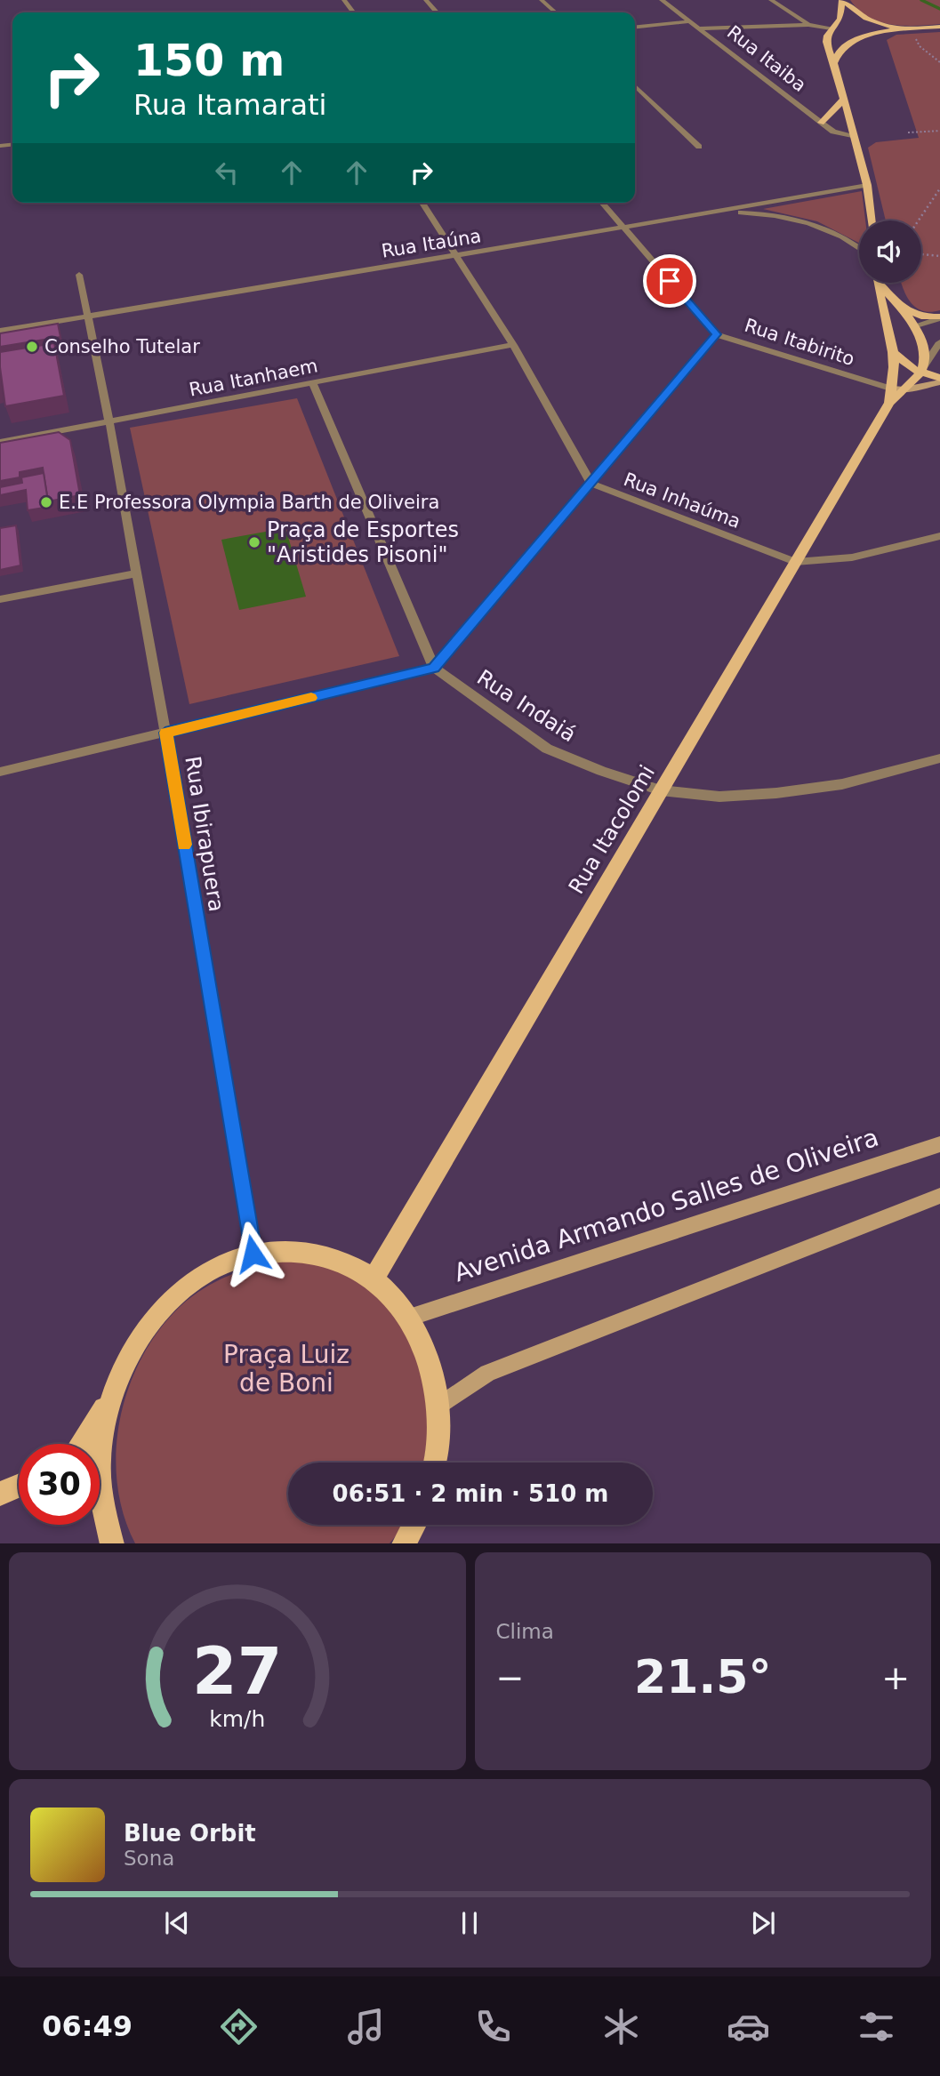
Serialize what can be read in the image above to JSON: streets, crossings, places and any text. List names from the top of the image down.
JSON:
{
  "streets": {
    "main road": ["Rua Itaiba", "Rua Itacolomi", "Avenida Armando Salles de Oliveira"],
    "street": [
      "Rua Itaúna",
      "Rua Itabirito",
      "Rua Itanhaem",
      "Rua Inhaúma",
      "Rua Indaiá",
      "Rua Ibirapuera"
    ]
  },
  "crossings": [
    ["Rua Itaiba", "Rua Itaúna"],
    ["Rua Itaúna", "Rua Itabirito"],
    ["Rua Itaúna", "Rua Inhaúma"],
    ["Rua Itaúna", "Rua Ibirapuera"],
    ["Rua Itabirito", "Rua Itacolomi"],
    ["Rua Itanhaem", "Rua Inhaúma"],
    ["Rua Itanhaem", "Rua Ibirapuera"],
    ["Rua Inhaúma", "Rua Itacolomi"],
    ["Rua Indaiá", "Rua Itacolomi"]
  ],
  "parks": ["Praça Luiz de Boni"],
  "places": ["Conselho Tutelar", "E.E Professora Olympia Barth de Oliveira", "Praça de Esportes \"Aristides Pisoni\""],
  "page": {
    "turn": ["150 m", "Rua Itamarati"],
    "limit": "30",
    "trip": "06:51 · 2 min · 510 m",
    "tile": "Clima",
    "heat": ["−", "21.5°", "+"],
    "song": ["Blue Orbit", "Sona"],
    "tabs": "06:49",
    "gauge": ["27", "km/h"]
  }
}
